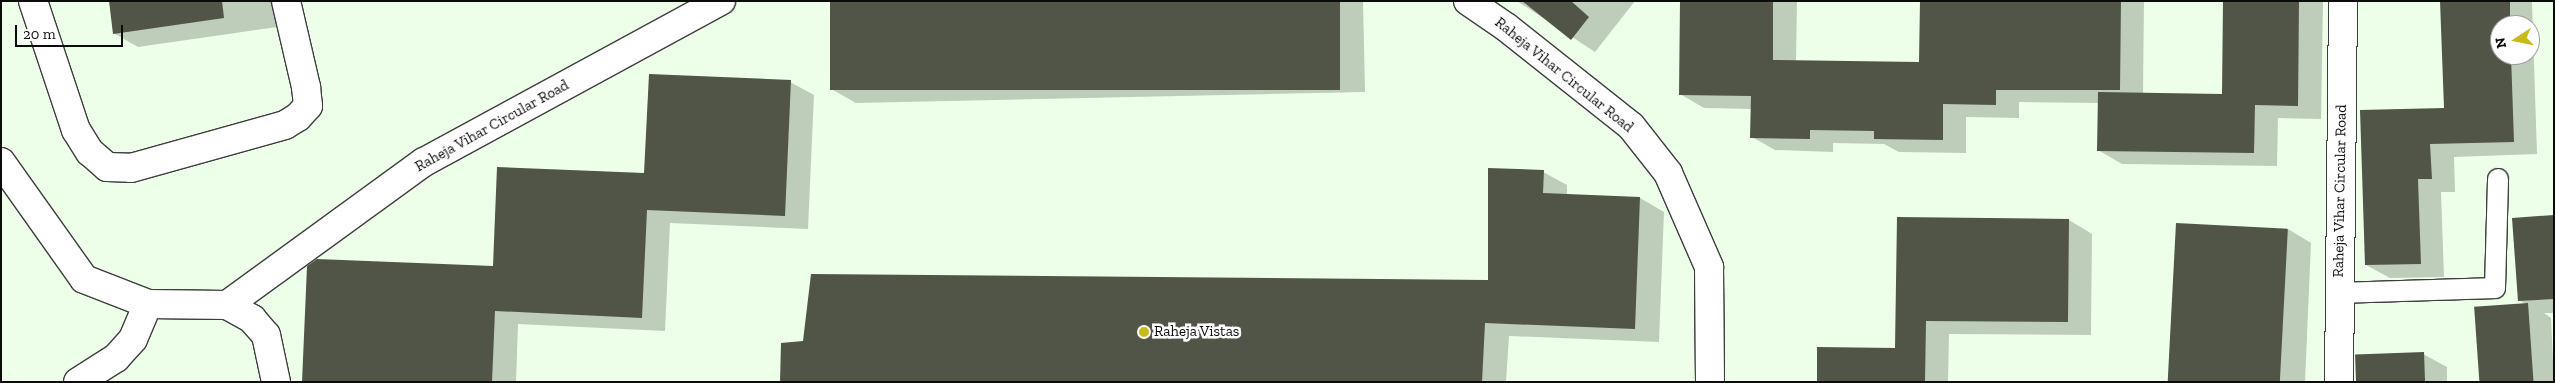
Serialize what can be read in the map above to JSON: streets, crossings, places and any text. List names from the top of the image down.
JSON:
{
  "streets": {
    "street": ["Raheja Vihar Circular Road"]
  },
  "places": ["Raheja Vistas"],
  "scale_bar": "20 m",
  "north": "left"
}
